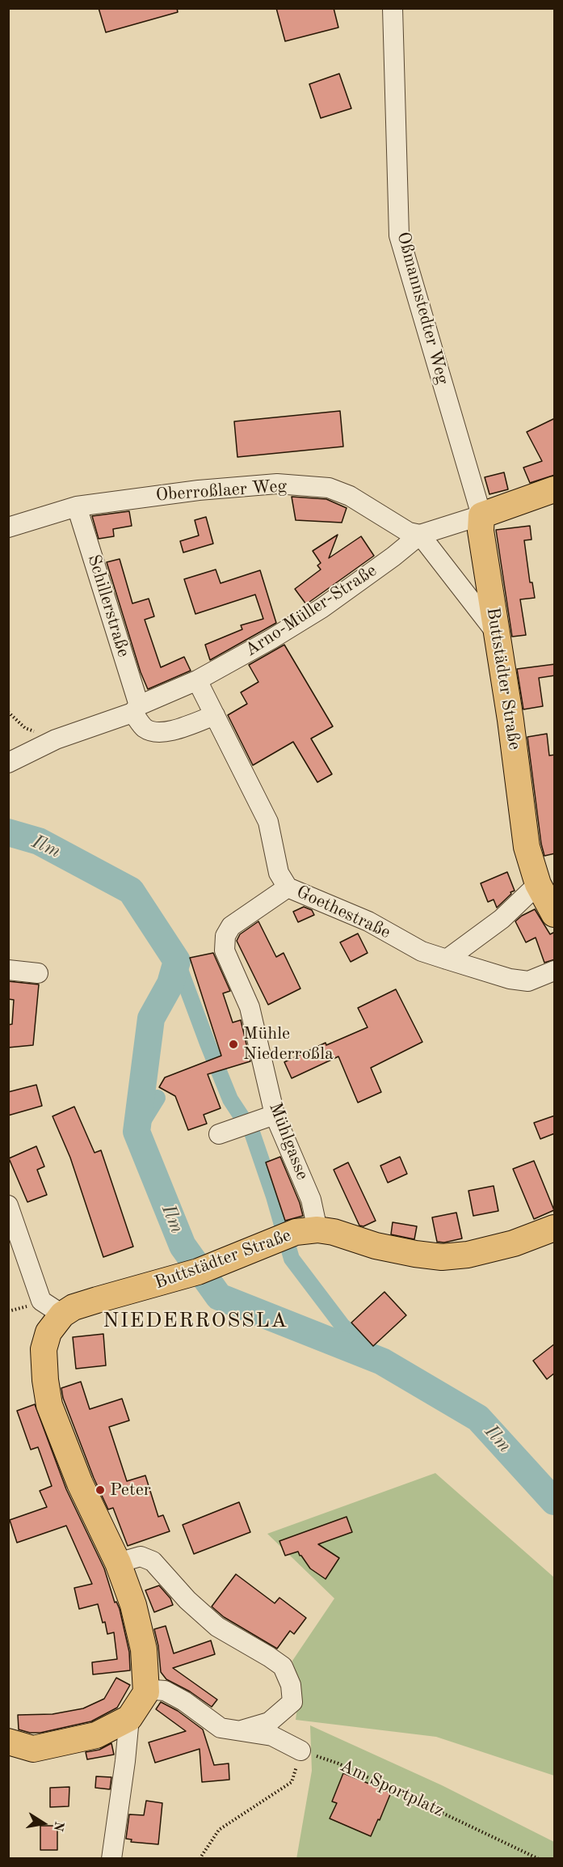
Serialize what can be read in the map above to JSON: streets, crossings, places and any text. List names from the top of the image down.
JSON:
{
  "streets": {
    "main road": ["Buttstädter Straße"],
    "street": [
      "Oßmannstedter Weg",
      "Oberroßlaer Weg",
      "Schillerstraße",
      "Arno-Müller-Straße",
      "Goethestraße",
      "Mühlgasse"
    ],
    "path": ["Am Sportplatz"]
  },
  "crossings": [
    ["Oßmannstedter Weg", "Buttstädter Straße"],
    ["Oberroßlaer Weg", "Schillerstraße"],
    ["Oberroßlaer Weg", "Arno-Müller-Straße"],
    ["Schillerstraße", "Arno-Müller-Straße"],
    ["Arno-Müller-Straße", "Goethestraße"],
    ["Buttstädter Straße", "Mühlgasse"],
    ["Goethestraße", "Mühlgasse"]
  ],
  "districts": ["NIEDERROSSLA"],
  "water": ["Ilm"],
  "places": ["Mühle Niederroßla", "Peter"],
  "north": "right"
}
